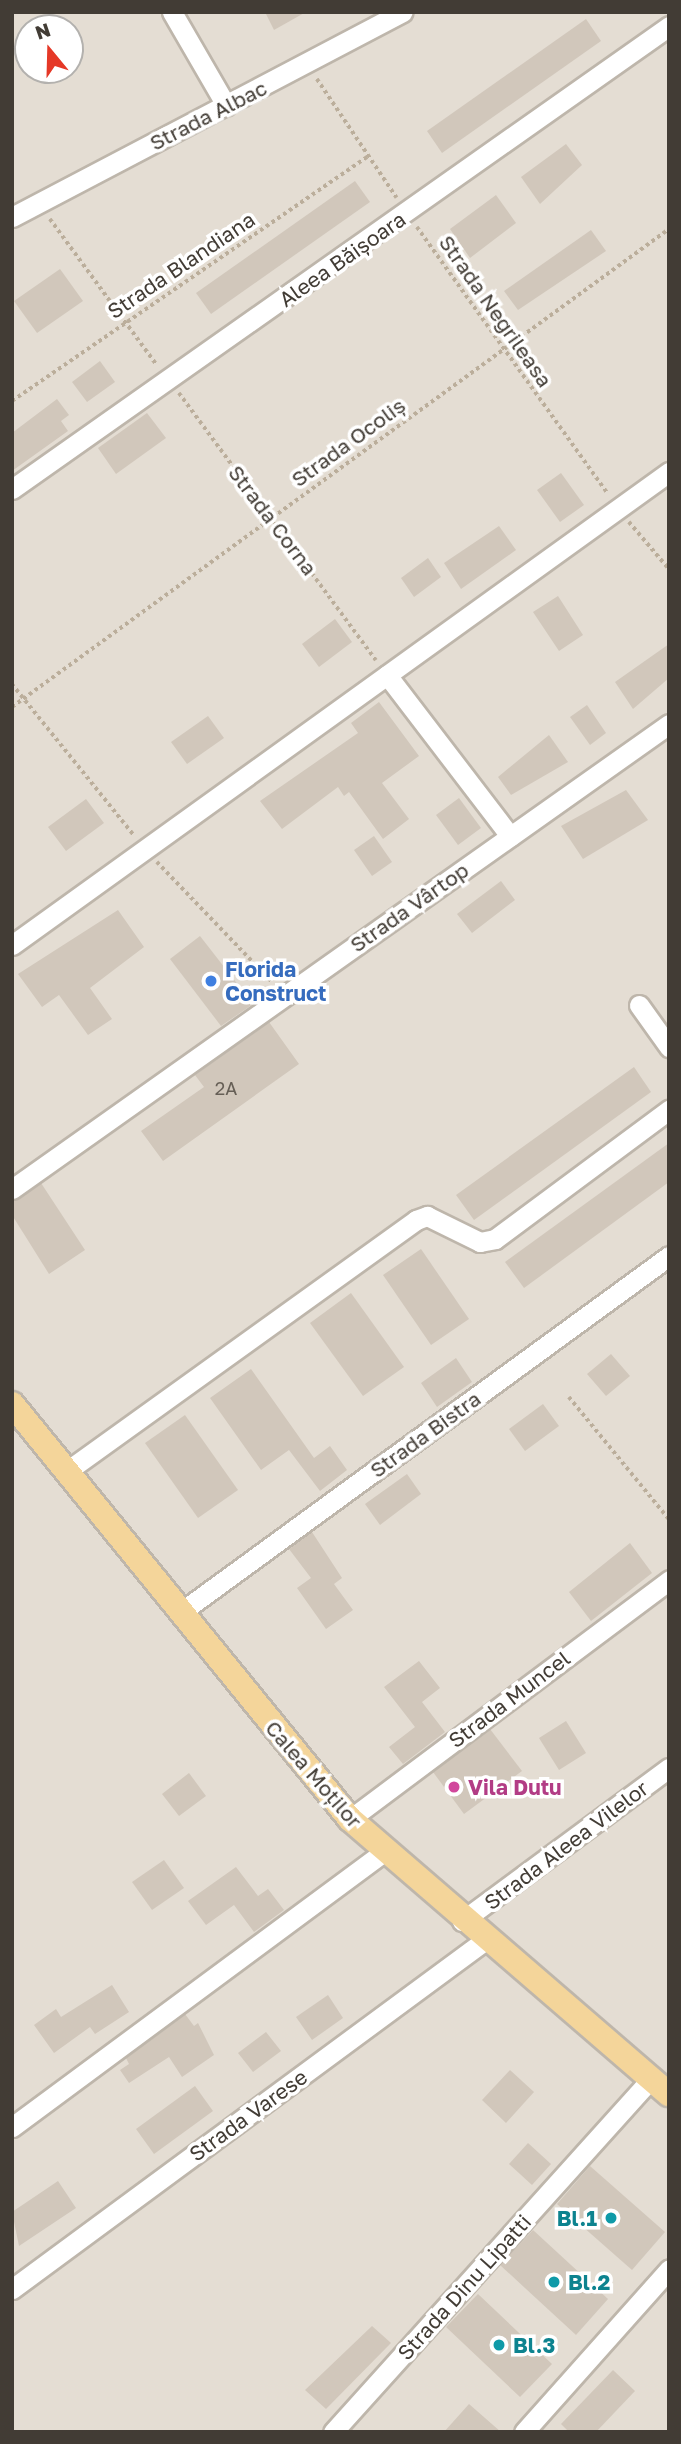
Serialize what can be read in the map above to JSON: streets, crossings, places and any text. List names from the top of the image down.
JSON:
{
  "streets": {
    "main road": ["Calea Moților"],
    "street": [
      "Strada Albac",
      "Aleea Băișoara",
      "Strada Vârtop",
      "Strada Bistra",
      "Strada Muncel",
      "Strada Aleea Vilelor",
      "Strada Varese",
      "Strada Dinu Lipatti"
    ],
    "path": [
      "Strada Blandiana",
      "Strada Negrileasa",
      "Strada Ocoliș",
      "Strada Corna"
    ]
  },
  "crossings": [
    ["Strada Albac", "Strada Negrileasa"],
    ["Strada Albac", "Strada Corna"],
    ["Aleea Băișoara", "Strada Negrileasa"],
    ["Aleea Băișoara", "Strada Corna"],
    ["Strada Blandiana", "Strada Negrileasa"],
    ["Strada Blandiana", "Strada Corna"],
    ["Strada Negrileasa", "Strada Ocoliș"],
    ["Strada Ocoliș", "Strada Corna"],
    ["Strada Bistra", "Calea Moților"],
    ["Strada Muncel", "Calea Moților"],
    ["Calea Moților", "Strada Aleea Vilelor"],
    ["Calea Moților", "Strada Varese"],
    ["Calea Moților", "Strada Dinu Lipatti"]
  ],
  "places": [
    "Florida Construct",
    "Vila Dutu",
    "Bl.1",
    "Bl.2",
    "Bl.3"
  ],
  "house_numbers": ["2A"],
  "north": "top"
}
